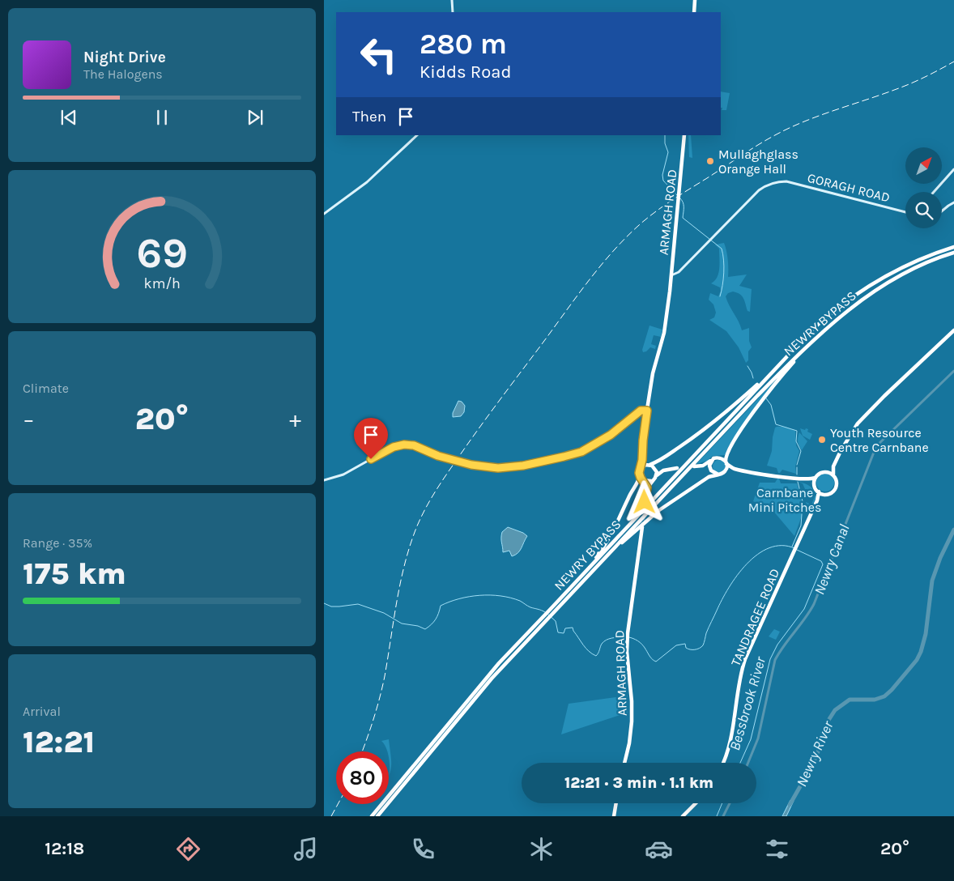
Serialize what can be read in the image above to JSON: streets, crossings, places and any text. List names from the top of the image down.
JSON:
{
  "streets": {
    "highway": ["ARMAGH ROAD", "NEWRY BYPASS", "TANDRAGEE ROAD"],
    "street": ["GORAGH ROAD"]
  },
  "crossings": [
    ["GORAGH ROAD", "ARMAGH ROAD"]
  ],
  "water": ["Newry Canal", "Bessbrook River", "Newry River"],
  "parks": ["Carnbane Mini Pitches"],
  "places": ["Mullaghglass Orange Hall", "Youth Resource Centre Carnbane"],
  "north": "top right",
  "page": {
    "turn": ["280 m", "Kidds Road"],
    "song": ["Night Drive", "The Halogens"],
    "then": "Then",
    "tile": [
      "Climate",
      ["Range · 35%", "175 km"],
      ["Arrival", "12:21"]
    ],
    "heat": ["−", "20°", "+"],
    "limit": "80",
    "trip": "12:21 · 3 min · 1.1 km",
    "tabs": ["12:18", "20°"],
    "gauge": ["69", "km/h"]
  }
}
